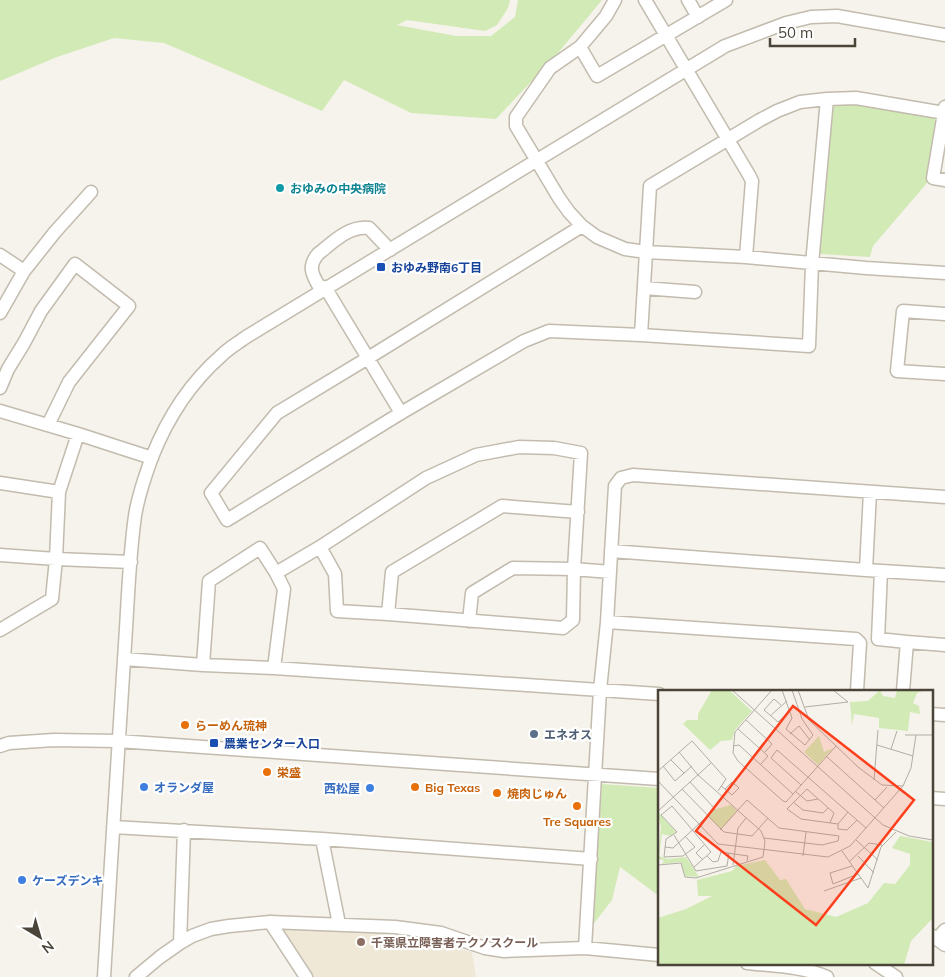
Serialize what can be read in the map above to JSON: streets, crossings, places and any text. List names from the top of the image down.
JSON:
{
  "places": {
    "other": [
      "おゆみの中央病院",
      "らーめん琉神",
      "エネオス",
      "栄盛",
      "オランダ屋",
      "Big Texas",
      "西松屋",
      "焼肉じゅん",
      "Tre Squares",
      "ケーズデンキ",
      "千葉県立障害者テクノスクール"
    ],
    "transit": ["おゆみ野南6丁目", "農業センター入口"]
  },
  "scale_bar": "50 m",
  "north": "bottom right"
}
